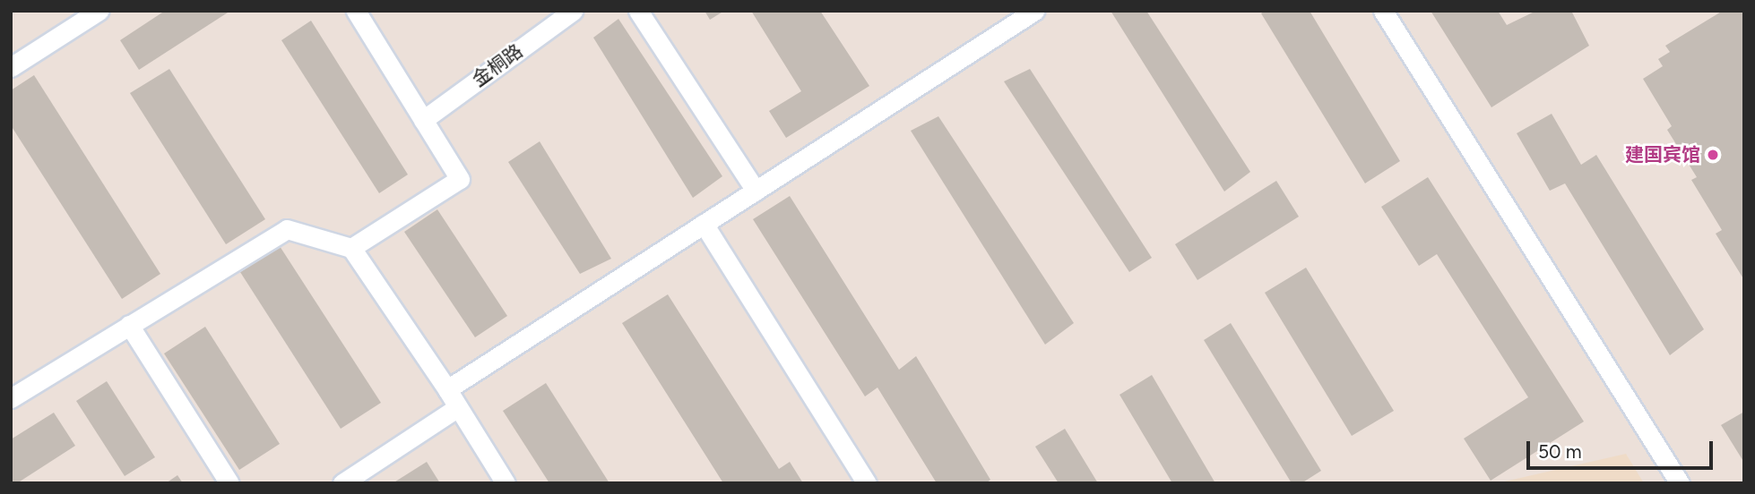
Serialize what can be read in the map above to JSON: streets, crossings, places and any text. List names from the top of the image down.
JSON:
{
  "streets": {
    "street": ["金桐路"]
  },
  "places": ["建国宾馆"],
  "scale_bar": "50 m"
}
